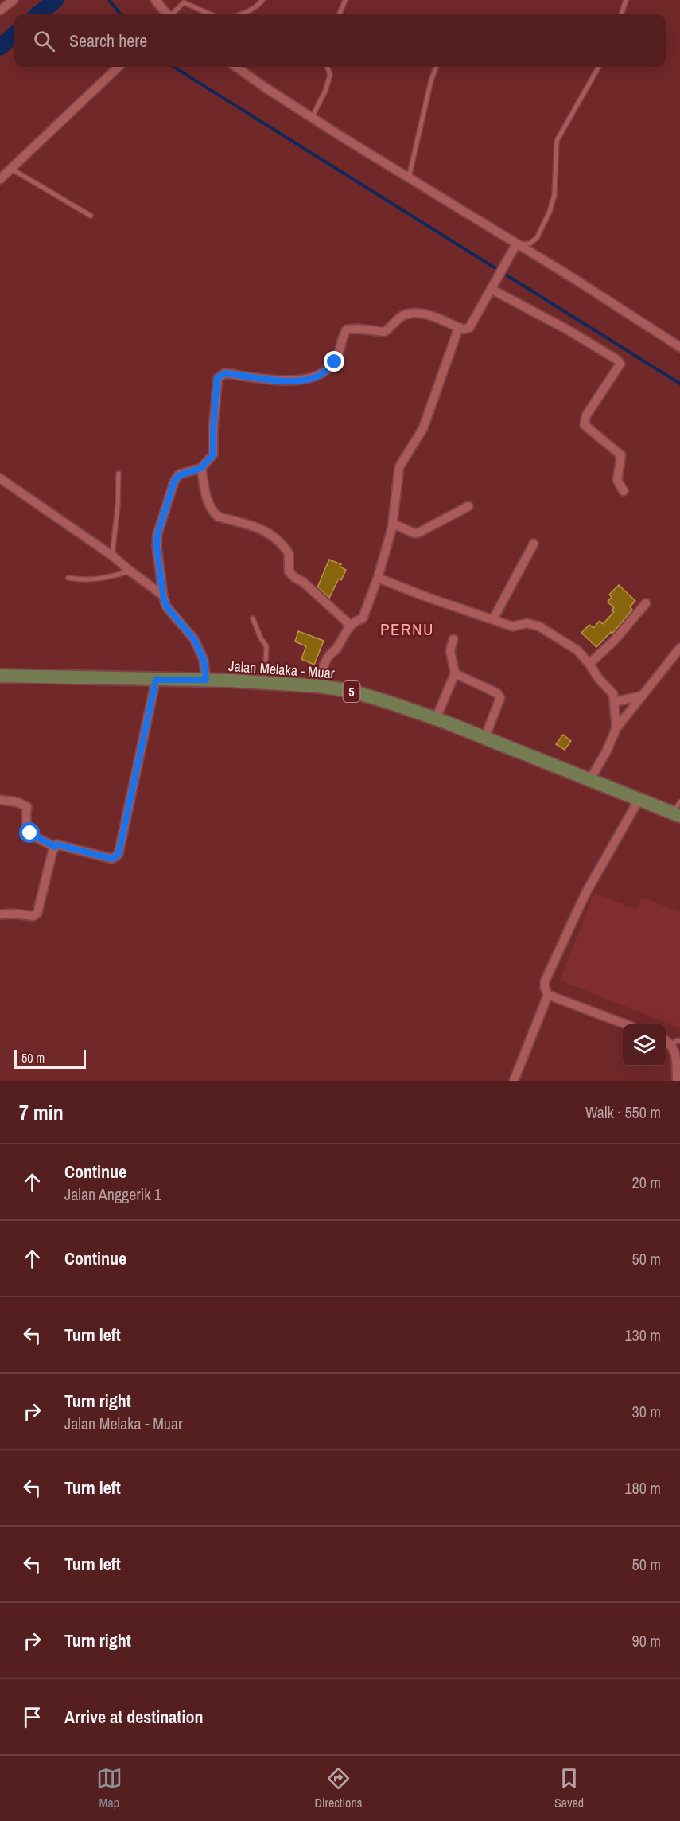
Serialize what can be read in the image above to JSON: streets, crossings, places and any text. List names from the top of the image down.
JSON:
{
  "streets": {
    "main road": ["Jalan Melaka - Muar", "5"]
  },
  "districts": ["PERNU"],
  "scale_bar": "50 m",
  "page": {
    "search": "Search here",
    "scale": "50 m",
    "heading": ["7 min", "Walk · 550 m"],
    "list": [
      ["Continue", "Jalan Anggerik 1", "20 m"],
      ["Continue", "50 m"],
      ["Turn left", "130 m"],
      ["Turn right", "Jalan Melaka - Muar", "30 m"],
      ["Turn left", "180 m"],
      ["Turn left", "50 m"],
      ["Turn right", "90 m"],
      "Arrive at destination"
    ],
    "nav": ["Map", "Directions", "Saved"]
  }
}
